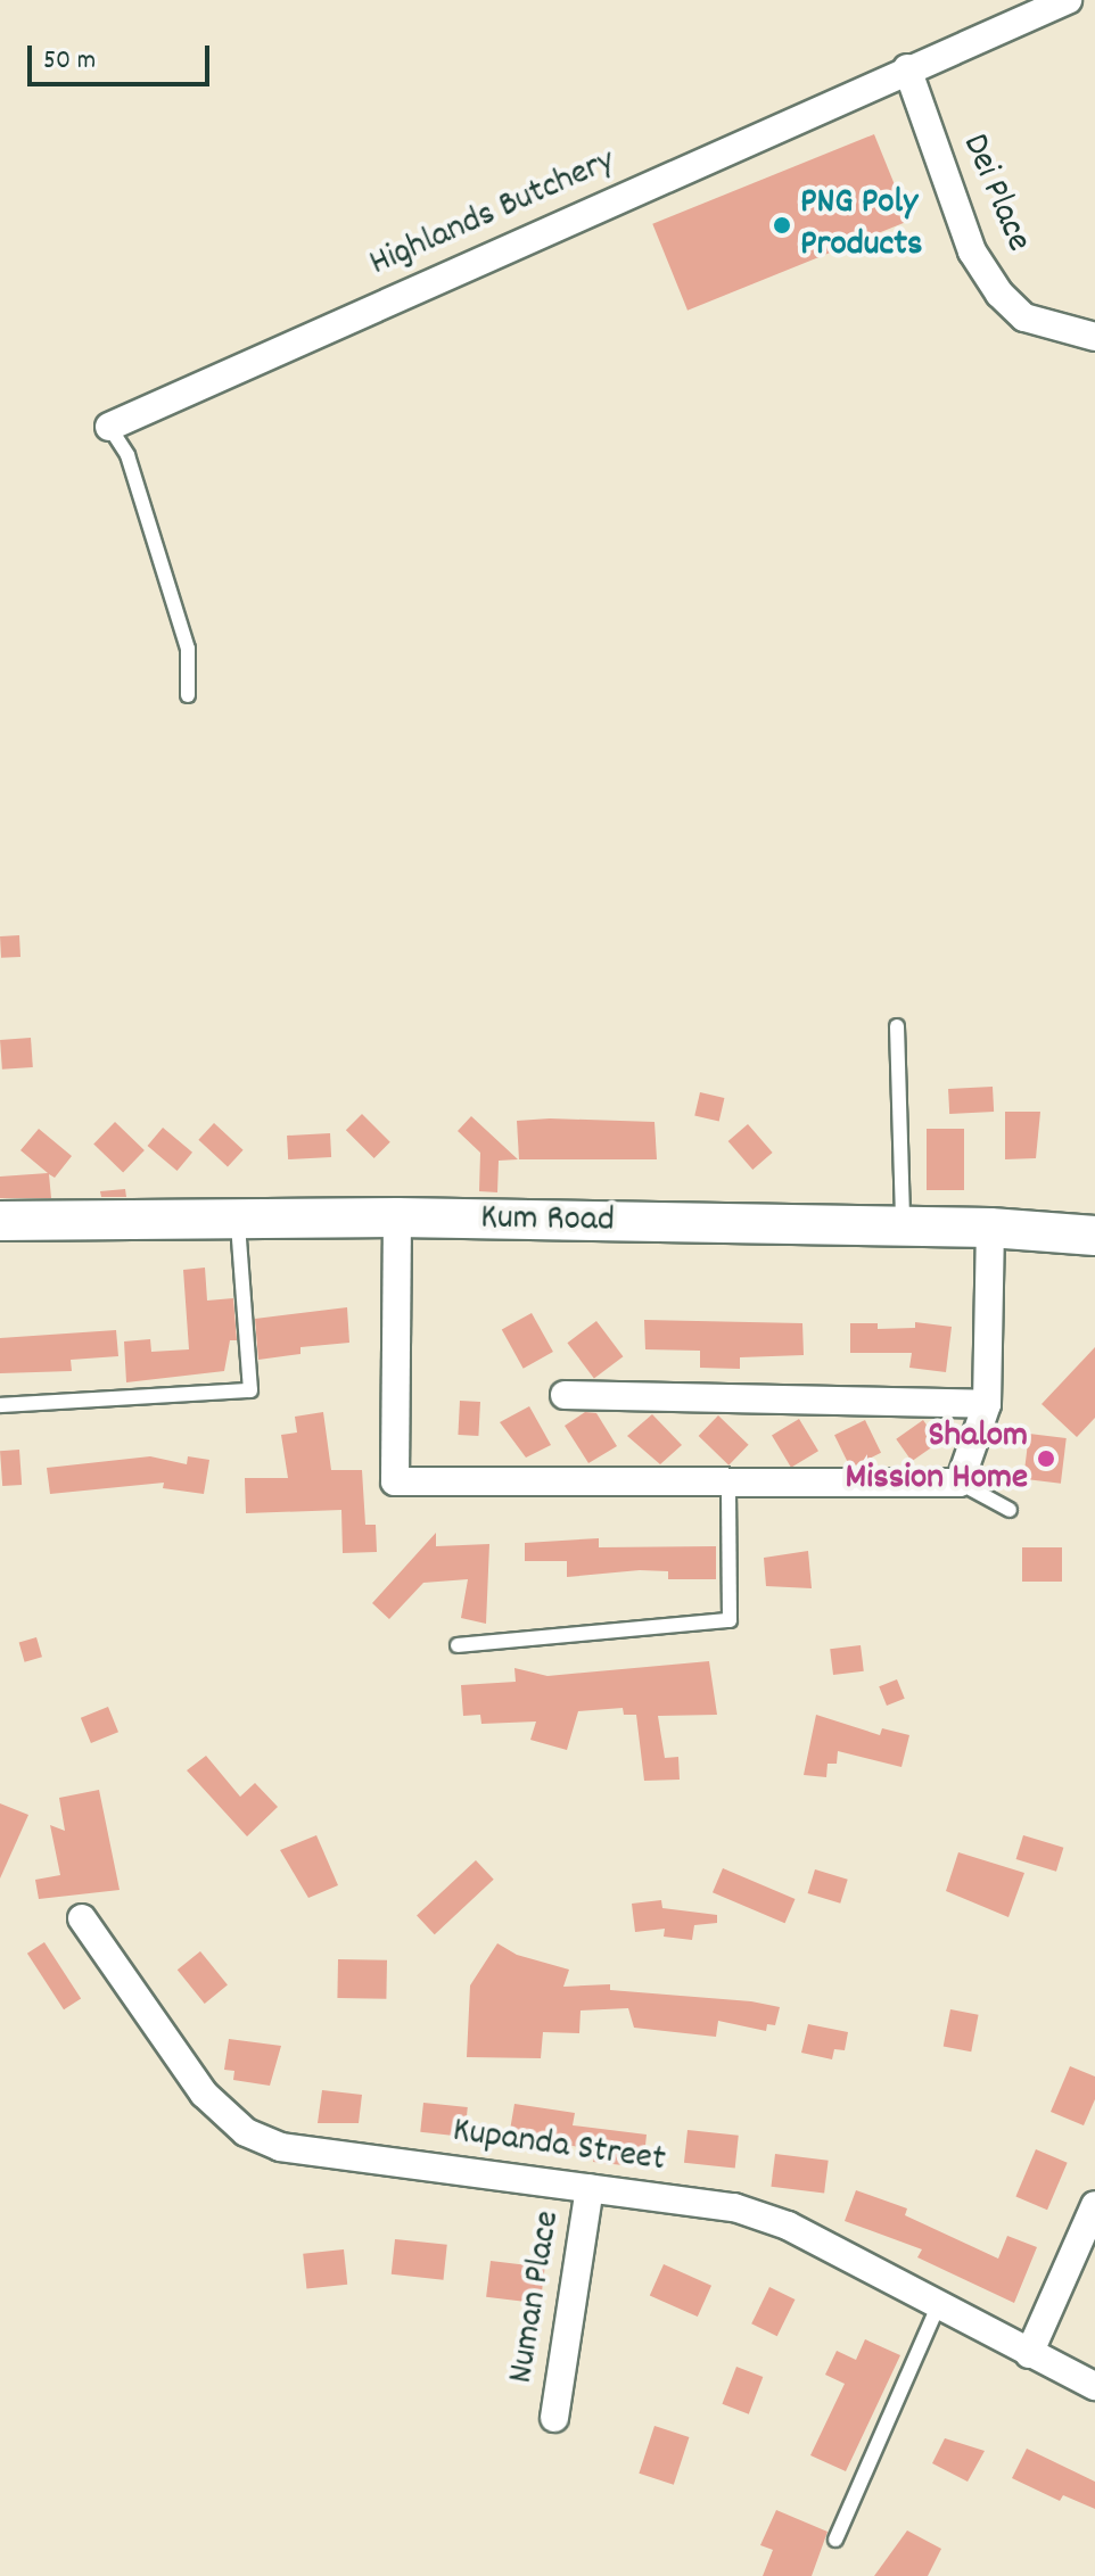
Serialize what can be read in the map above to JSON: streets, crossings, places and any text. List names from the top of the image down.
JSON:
{
  "streets": {
    "street": [
      "Dei Place",
      "Highlands Butchery",
      "Kum Road",
      "Kupanda Street",
      "Numan Place"
    ]
  },
  "crossings": [
    ["Dei Place", "Highlands Butchery"],
    ["Kupanda Street", "Numan Place"]
  ],
  "places": ["PNG Poly Products", "Shalom Mission Home"],
  "scale_bar": "50 m"
}
